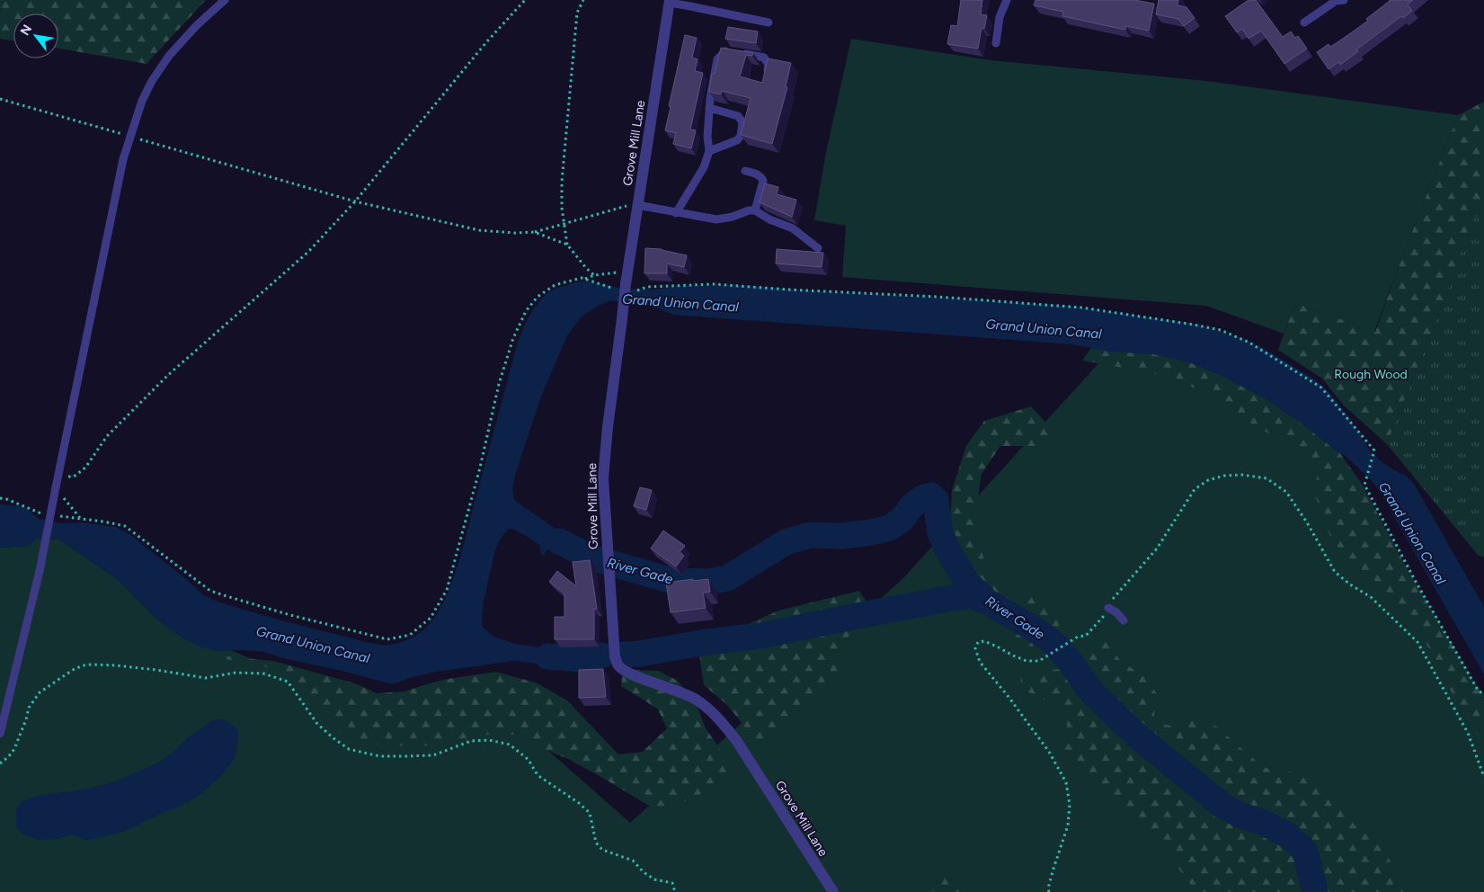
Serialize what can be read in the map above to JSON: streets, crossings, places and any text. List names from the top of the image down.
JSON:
{
  "streets": {
    "street": ["Grove Mill Lane"]
  },
  "water": ["Grand Union Canal", "River Gade"],
  "parks": ["Rough Wood"],
  "north": "top left"
}
